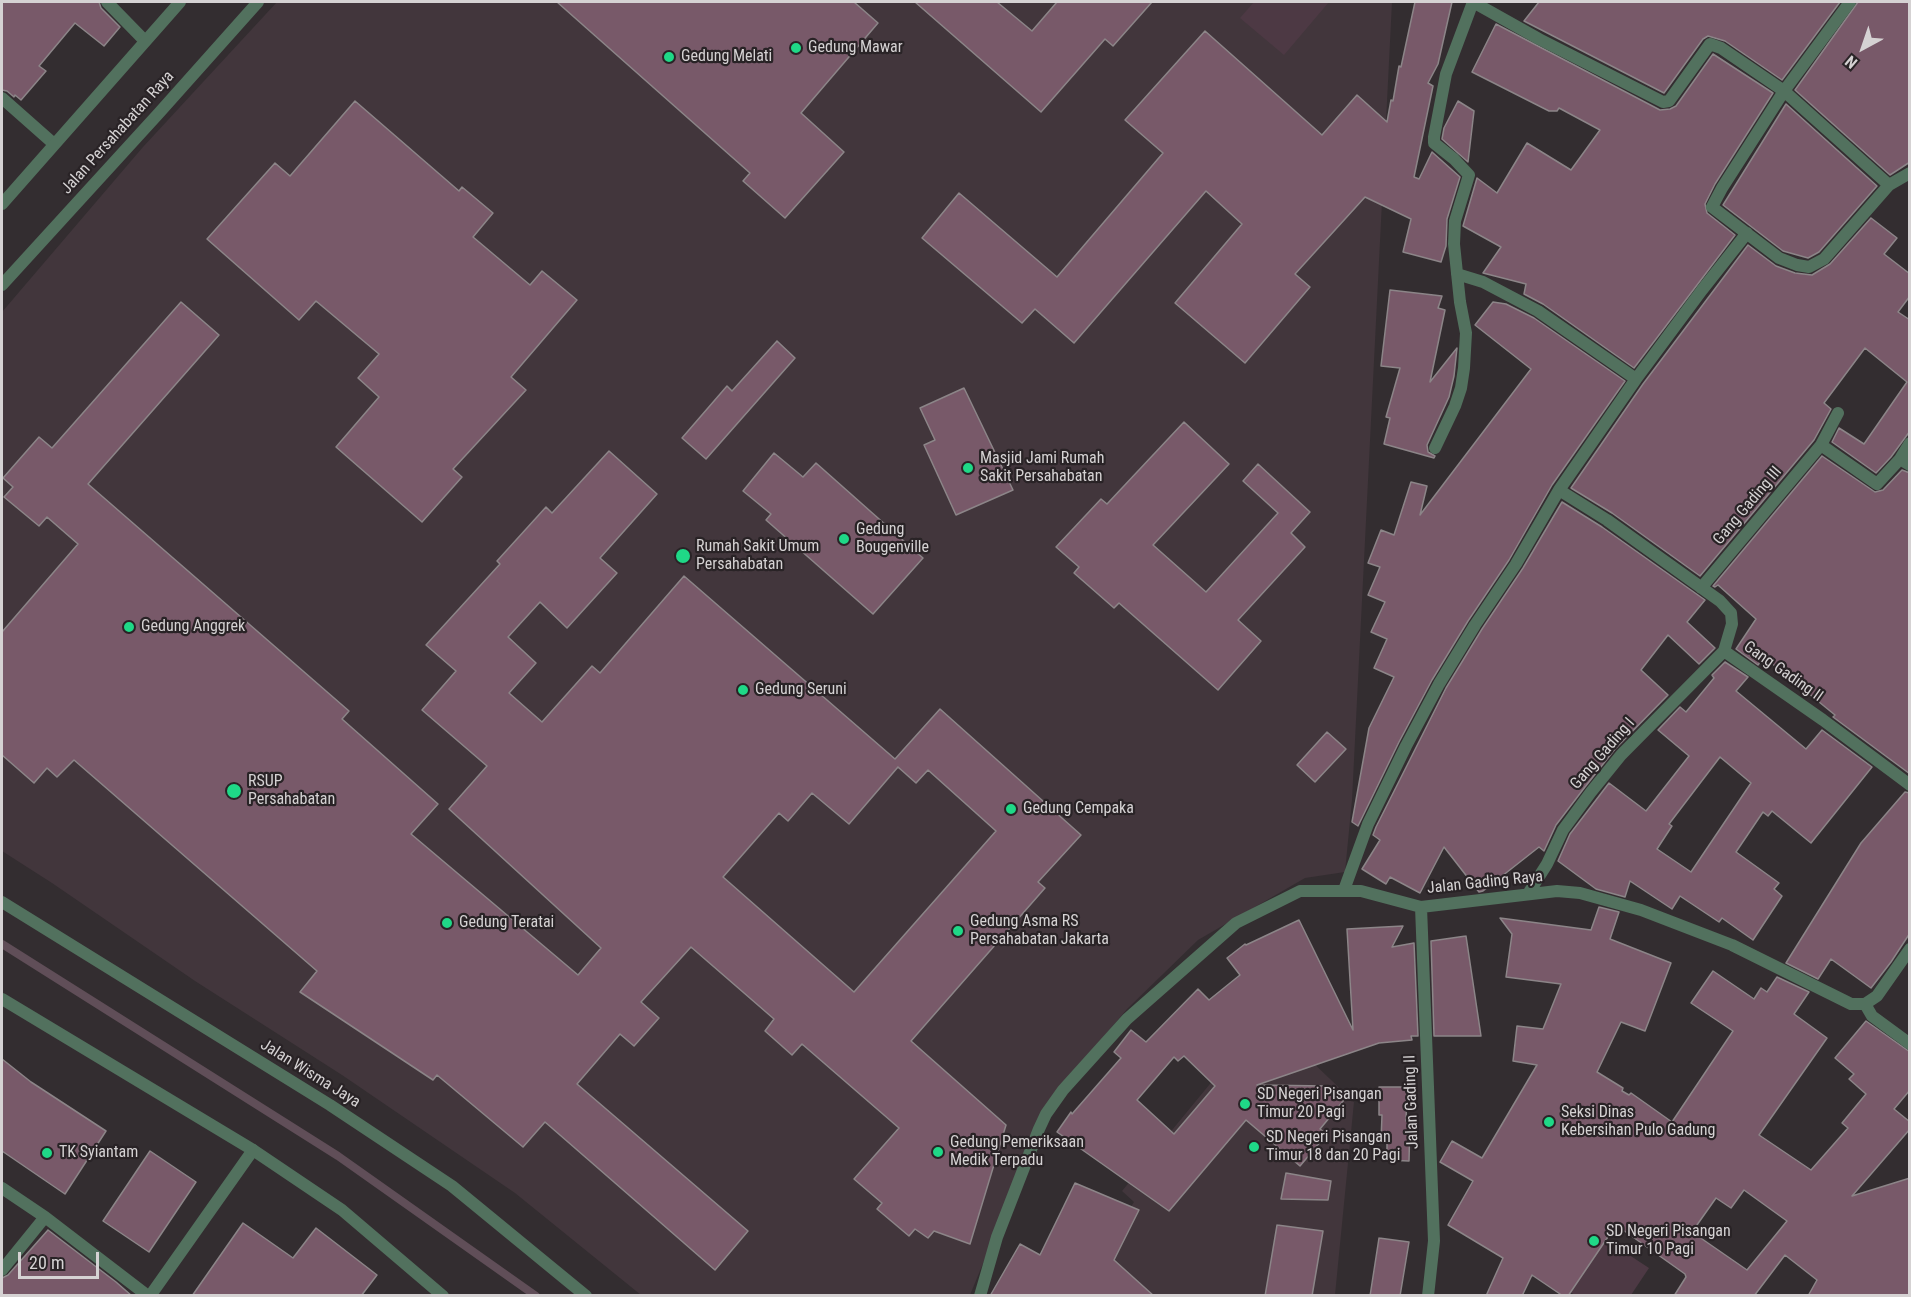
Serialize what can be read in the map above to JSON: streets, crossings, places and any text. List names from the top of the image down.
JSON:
{
  "streets": {
    "street": [
      "Jalan Persahabatan Raya",
      "Gang Gading III",
      "Gang Gading II",
      "Gang Gading I",
      "Jalan Gading Raya",
      "Jalan Wisma Jaya",
      "Jalan Gading II"
    ]
  },
  "crossings": [
    ["Gang Gading III", "Gang Gading II"],
    ["Gang Gading II", "Gang Gading I"],
    ["Gang Gading I", "Jalan Gading Raya"],
    ["Jalan Gading Raya", "Jalan Gading II"]
  ],
  "places": [
    "Gedung Mawar",
    "Gedung Melati",
    "Masjid Jami Rumah Sakit Persahabatan",
    "Gedung Bougenville",
    "Rumah Sakit Umum Persahabatan",
    "Gedung Anggrek",
    "Gedung Seruni",
    "RSUP Persahabatan",
    "Gedung Cempaka",
    "Gedung Teratai",
    "Gedung Asma RS Persahabatan Jakarta",
    "SD Negeri Pisangan Timur 20 Pagi",
    "Seksi Dinas Kebersihan Pulo Gadung",
    "SD Negeri Pisangan Timur 18 dan 20 Pagi",
    "Gedung Pemeriksaan Medik Terpadu",
    "TK Syiantam",
    "SD Negeri Pisangan Timur 10 Pagi"
  ],
  "scale_bar": "20 m",
  "north": "bottom left"
}
